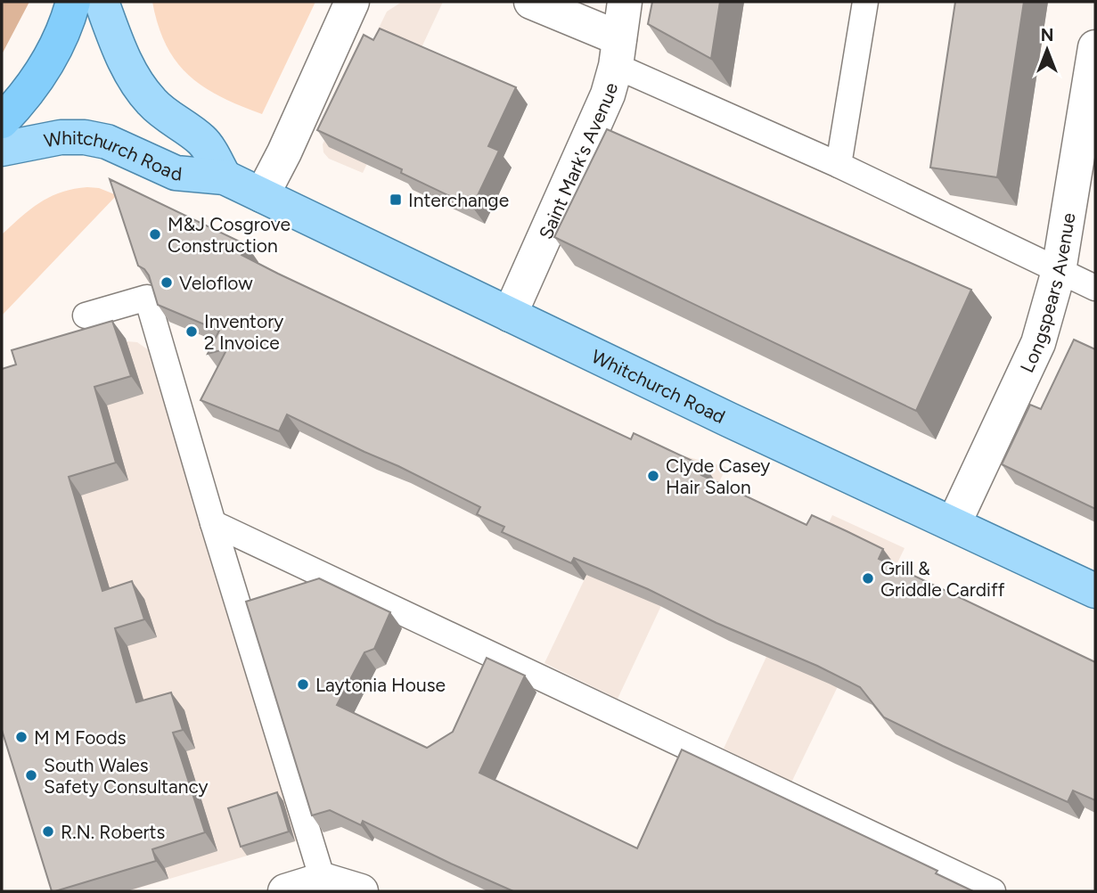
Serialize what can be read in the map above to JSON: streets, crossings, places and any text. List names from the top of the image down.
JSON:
{
  "streets": {
    "main road": ["Whitchurch Road"],
    "street": ["Saint Mark's Avenue", "Longspears Avenue"]
  },
  "crossings": [
    ["Whitchurch Road", "Saint Mark's Avenue"],
    ["Whitchurch Road", "Longspears Avenue"]
  ],
  "places": {
    "transit": ["Interchange"],
    "other": [
      "M&J Cosgrove Construction",
      "Veloflow",
      "Inventory 2 Invoice",
      "Clyde Casey Hair Salon",
      "Grill & Griddle Cardiff",
      "Laytonia House",
      "M M Foods",
      "South Wales Safety Consultancy",
      "R.N. Roberts"
    ]
  },
  "north": "top"
}
